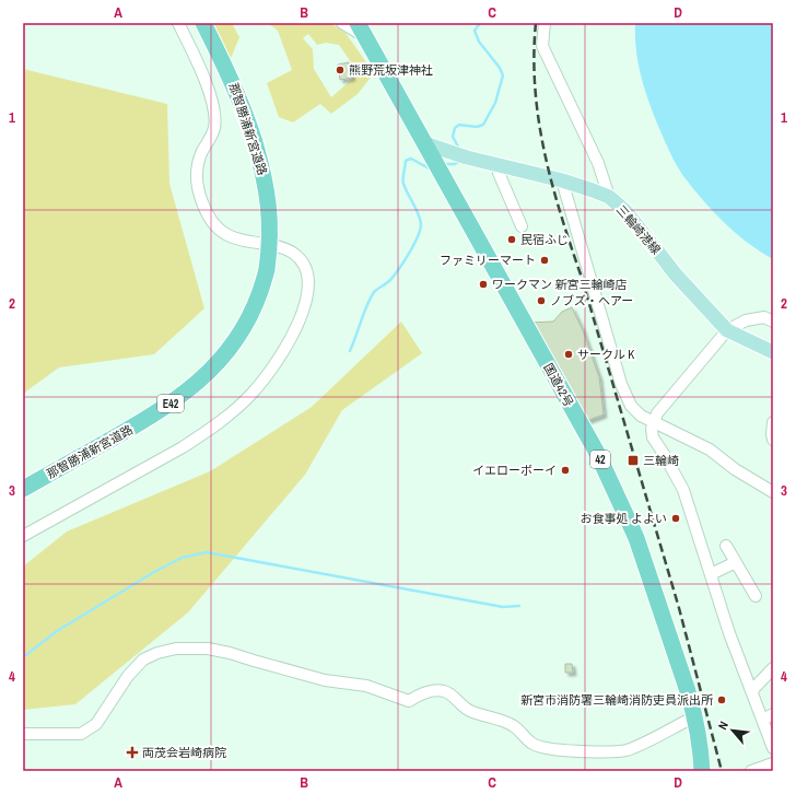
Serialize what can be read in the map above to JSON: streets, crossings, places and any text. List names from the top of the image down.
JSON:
{
  "streets": {
    "highway": [
      "那智勝浦新宮道路",
      "国道42号",
      "E42",
      "42"
    ],
    "main road": ["三輪崎港線"]
  },
  "crossings": [
    ["三輪崎港線", "国道42号"]
  ],
  "places": {
    "other": [
      "熊野荒坂津神社",
      "民宿ふじ",
      "ファミリーマート",
      "ワークマン 新宮三輪崎店",
      "ノブズ・ヘアー",
      "サークル K",
      "イエローボーイ",
      "お食事処 よよい",
      "新宮市消防署三輪崎消防吏員派出所"
    ],
    "transit": ["三輪崎"],
    "health": ["両茂会岩崎病院"]
  },
  "north": "top left",
  "grid": {
    "columns": [
      "A",
      "B",
      "C",
      "D"
    ],
    "rows": [
      "1",
      "2",
      "3",
      "4"
    ]
  }
}
